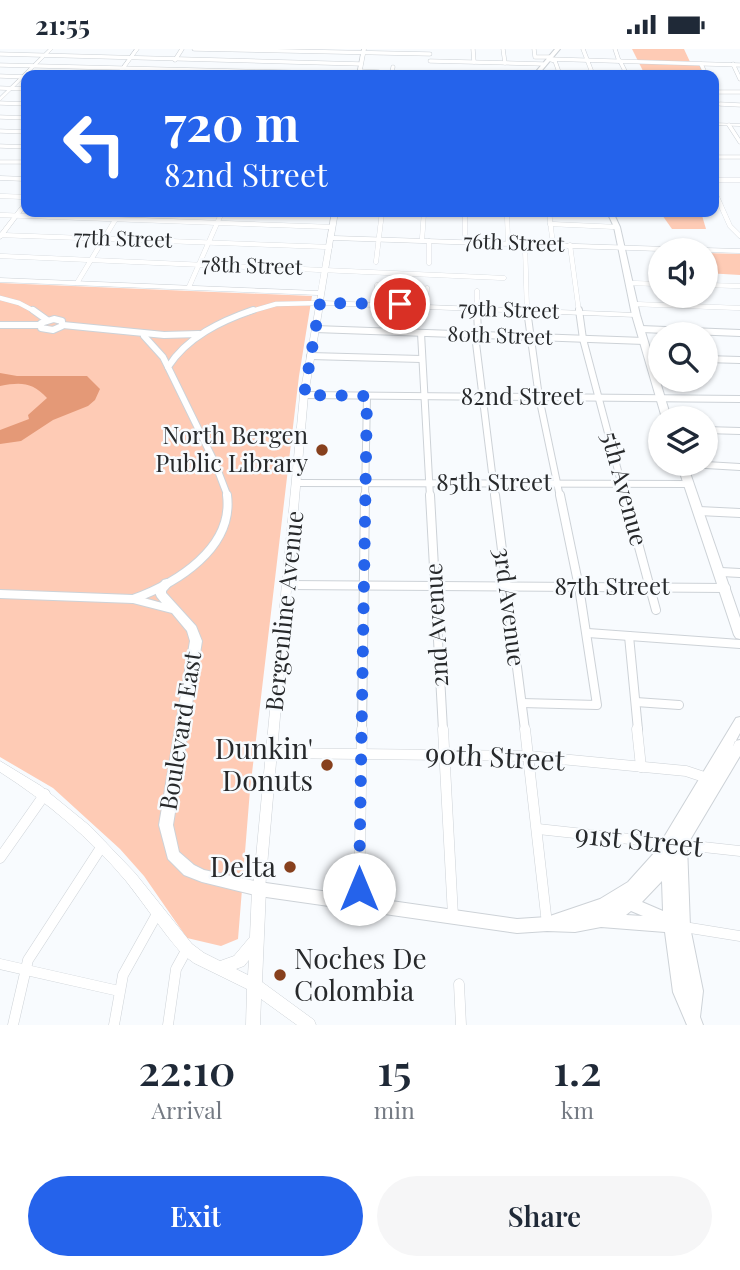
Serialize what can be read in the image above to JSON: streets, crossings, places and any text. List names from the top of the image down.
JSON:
{
  "streets": {
    "main road": ["Bergenline Avenue", "Boulevard East"],
    "street": [
      "77th Street",
      "76th Street",
      "78th Street",
      "79th Street",
      "80th Street",
      "82nd Street",
      "85th Street",
      "5th Avenue",
      "87th Street",
      "3rd Avenue",
      "2nd Avenue",
      "90th Street",
      "91st Street"
    ]
  },
  "crossings": [
    ["77th Street", "Bergenline Avenue"],
    ["76th Street", "5th Avenue"],
    ["76th Street", "Bergenline Avenue"],
    ["78th Street", "Bergenline Avenue"],
    ["79th Street", "5th Avenue"],
    ["79th Street", "3rd Avenue"],
    ["79th Street", "Bergenline Avenue"],
    ["80th Street", "5th Avenue"],
    ["80th Street", "3rd Avenue"],
    ["80th Street", "Bergenline Avenue"],
    ["80th Street", "2nd Avenue"],
    ["82nd Street", "5th Avenue"],
    ["82nd Street", "3rd Avenue"],
    ["82nd Street", "Bergenline Avenue"],
    ["82nd Street", "2nd Avenue"],
    ["85th Street", "5th Avenue"],
    ["85th Street", "3rd Avenue"],
    ["85th Street", "Bergenline Avenue"],
    ["85th Street", "2nd Avenue"],
    ["5th Avenue", "87th Street"],
    ["87th Street", "3rd Avenue"],
    ["87th Street", "Bergenline Avenue"],
    ["87th Street", "2nd Avenue"],
    ["3rd Avenue", "Boulevard East"],
    ["3rd Avenue", "90th Street"],
    ["3rd Avenue", "91st Street"],
    ["Bergenline Avenue", "Boulevard East"],
    ["Bergenline Avenue", "90th Street"],
    ["2nd Avenue", "Boulevard East"],
    ["2nd Avenue", "90th Street"]
  ],
  "places": [
    "North Bergen Public Library",
    "Dunkin' Donuts",
    "Delta",
    "Noches De Colombia"
  ],
  "page": {
    "status": "21:55",
    "turn": ["720 m", "82nd Street"],
    "eta": [
      "22:10",
      "Arrival",
      "15",
      "min",
      "1.2",
      "km"
    ],
    "buttons": ["Exit", "Share"]
  }
}
